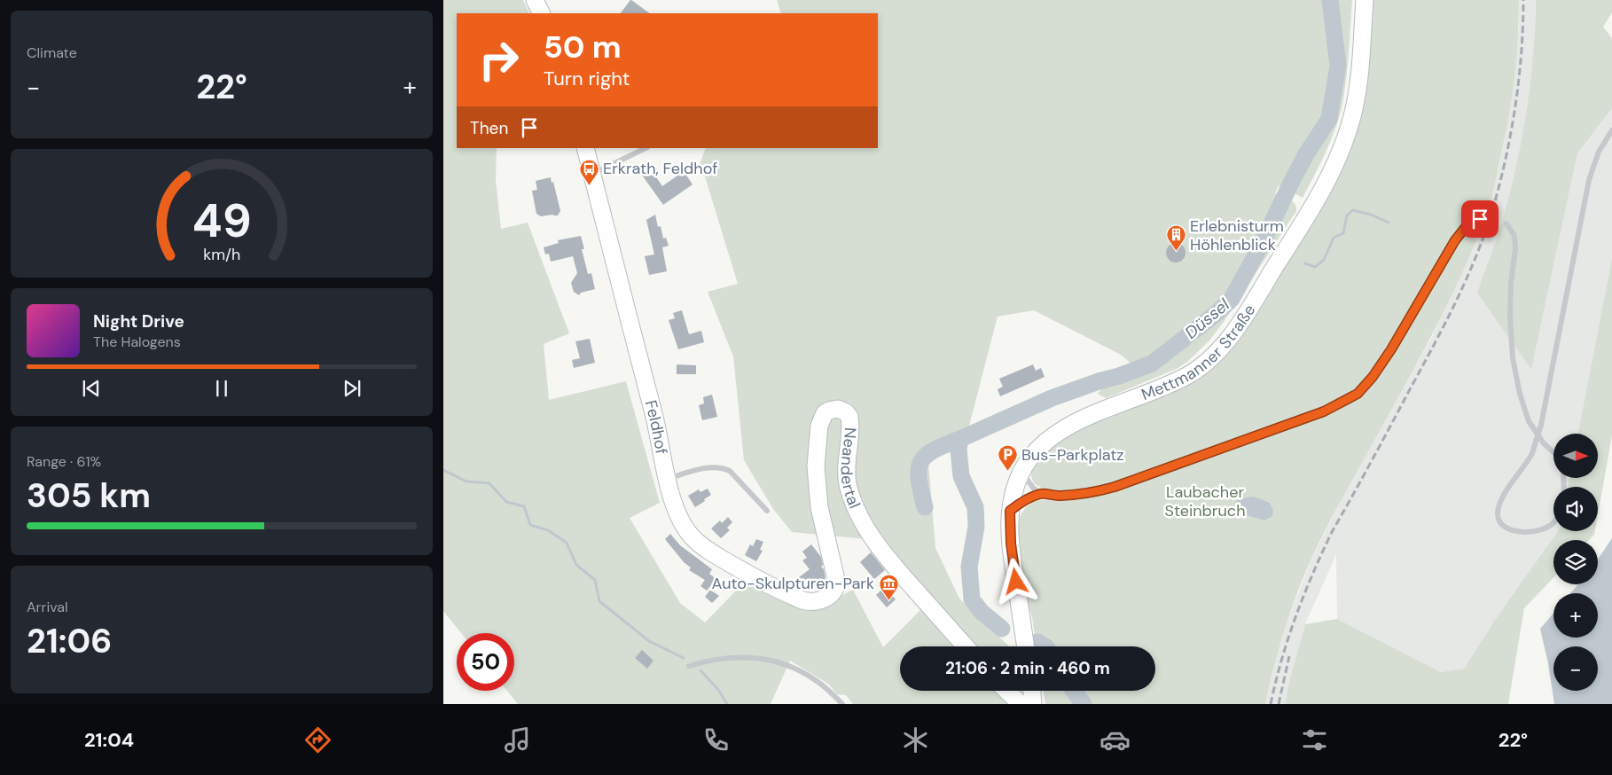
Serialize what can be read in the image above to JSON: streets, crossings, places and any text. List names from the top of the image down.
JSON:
{
  "streets": {
    "main road": ["Mettmanner Straße", "Feldhof", "Neandertal"]
  },
  "crossings": [
    ["Feldhof", "Neandertal"]
  ],
  "water": ["Düssel"],
  "parks": ["Laubacher Steinbruch"],
  "places": {
    "bus stop": ["Erkrath, Feldhof"],
    "building": ["Erlebnisturm Höhlenblick"],
    "parking": ["Bus-Parkplatz"],
    "museum": ["Auto-Skulpturen-Park"]
  },
  "north": "right",
  "page": {
    "tile": [
      "Climate",
      ["Range · 61%", "305 km"],
      ["Arrival", "21:06"]
    ],
    "turn": ["50 m", "Turn right"],
    "heat": ["−", "22°", "+"],
    "then": "Then",
    "song": ["Night Drive", "The Halogens"],
    "map_buttons": ["+", "−"],
    "limit": "50",
    "trip": "21:06 · 2 min · 460 m",
    "tabs": ["21:04", "22°"],
    "gauge": ["49", "km/h"]
  }
}
